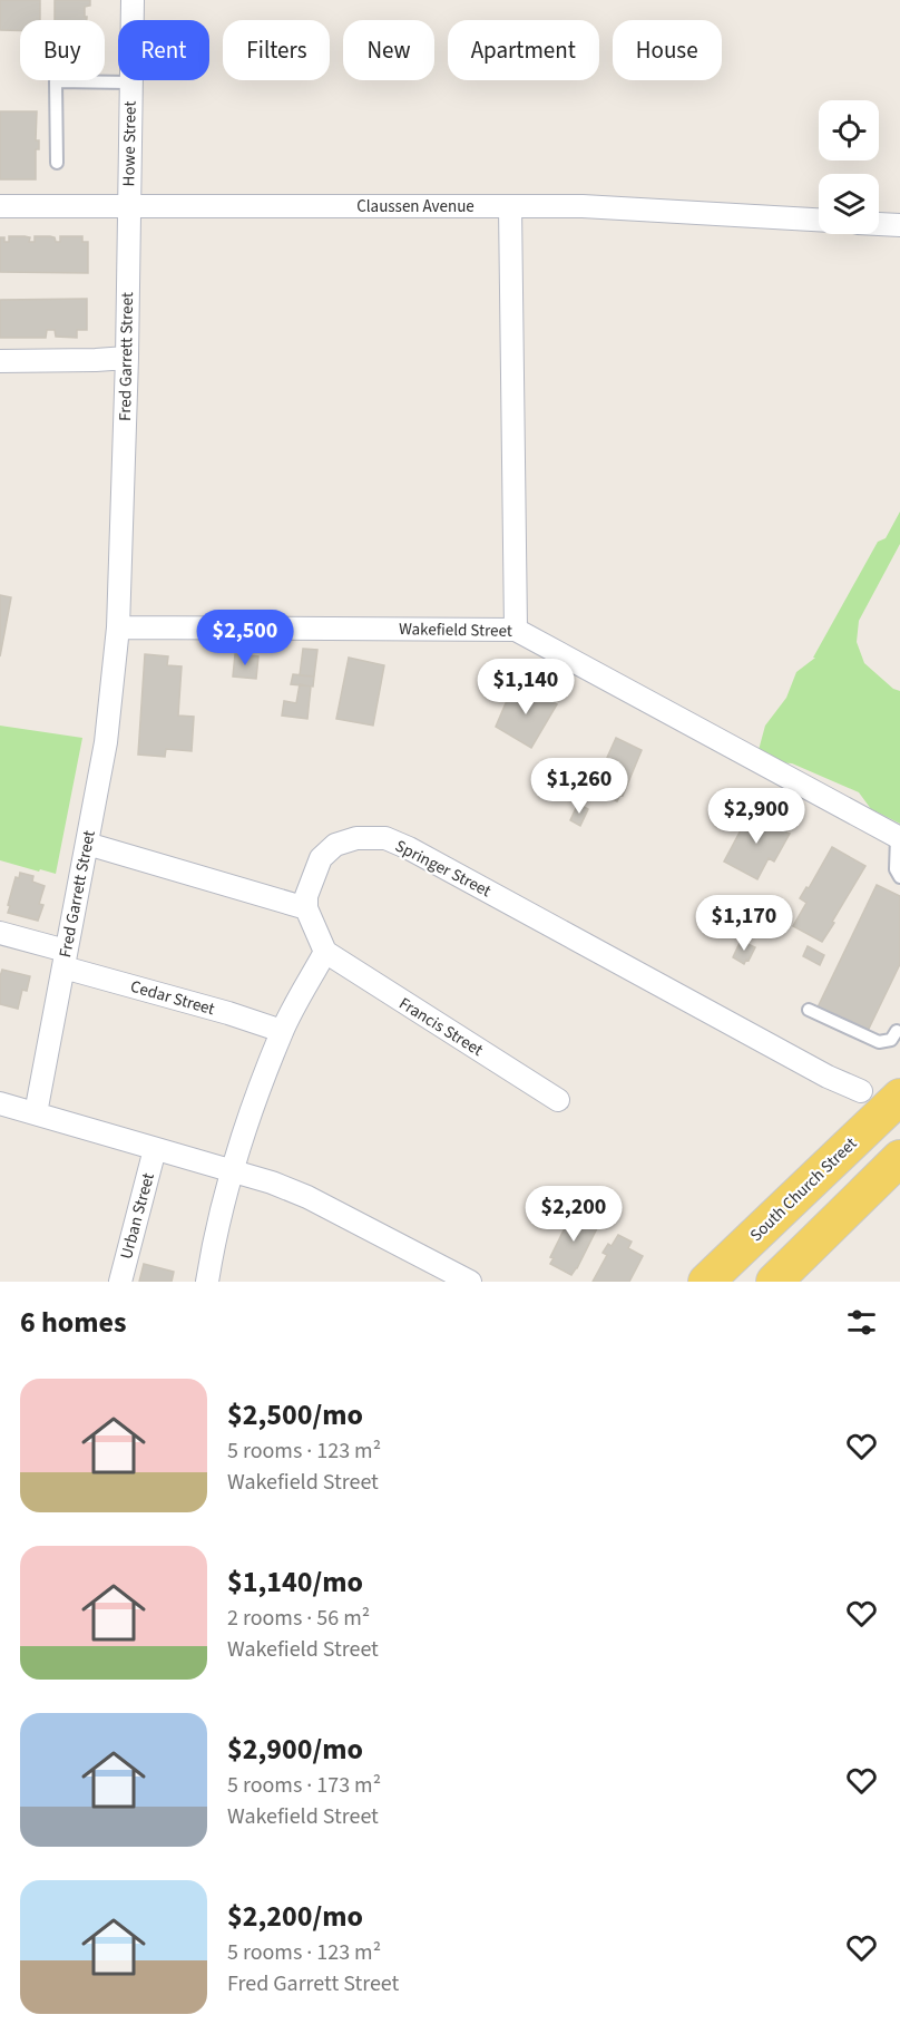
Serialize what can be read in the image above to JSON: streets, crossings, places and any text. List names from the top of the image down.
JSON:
{
  "streets": {
    "main road": ["South Church Street"],
    "street": [
      "Howe Street",
      "Claussen Avenue",
      "Fred Garrett Street",
      "Wakefield Street",
      "Springer Street",
      "Cedar Street",
      "Francis Street",
      "Urban Street"
    ]
  },
  "crossings": [
    ["Howe Street", "Claussen Avenue"],
    ["Howe Street", "Fred Garrett Street"],
    ["Claussen Avenue", "Fred Garrett Street"],
    ["Fred Garrett Street", "Wakefield Street"],
    ["Fred Garrett Street", "Cedar Street"]
  ],
  "page": {
    "chip": [
      "Buy",
      "Rent",
      "Filters",
      "New",
      "Apartment",
      "House"
    ],
    "price": [
      "$2,500",
      "$1,140",
      "$1,260",
      "$2,900",
      "$1,170",
      "$2,200"
    ],
    "heading": "6 homes",
    "list": [
      {
        "name": "$2,500/mo",
        "note": "5 rooms · 123 m² · Wakefield Street"
      },
      {
        "name": "$1,140/mo",
        "note": "2 rooms · 56 m² · Wakefield Street"
      },
      {
        "name": "$2,900/mo",
        "note": "5 rooms · 173 m² · Wakefield Street"
      },
      {
        "name": "$2,200/mo",
        "note": "5 rooms · 123 m² · Fred Garrett Street"
      }
    ]
  }
}
